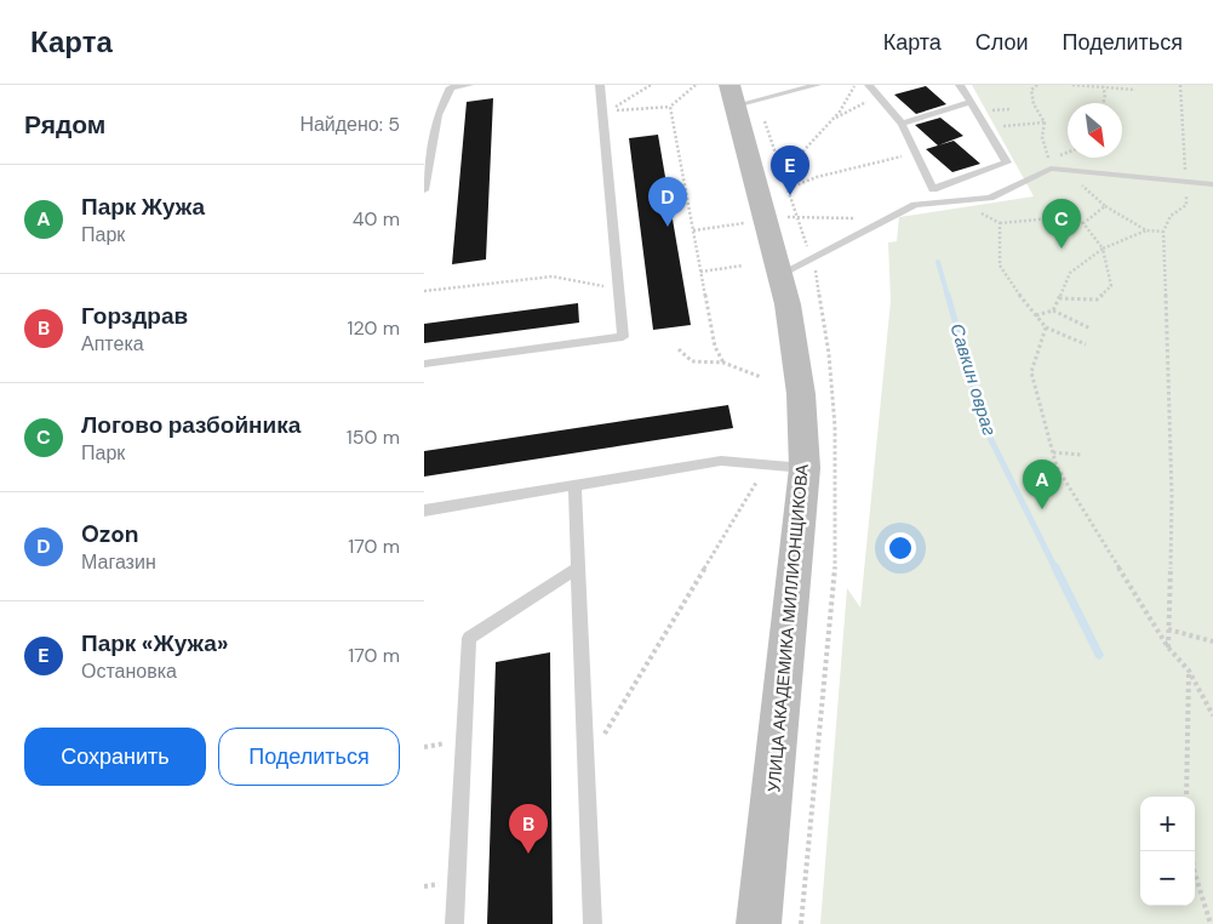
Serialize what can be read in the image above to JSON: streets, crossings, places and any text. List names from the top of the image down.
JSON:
{
  "streets": {
    "street": ["УЛИЦА АКАДЕМИКА МИЛЛИОНЩИКОВА"]
  },
  "water": ["Савкин овраг"],
  "north": "bottom right",
  "page": {
    "header": "Карта",
    "nav": ["Карта", "Слои", "Поделиться"],
    "heading": ["Рядом", "Найдено: 5"],
    "pins": [
      "E",
      "D",
      "C",
      "A",
      "B"
    ],
    "list": [
      {
        "mark": "A",
        "name": "Парк Жужа",
        "note": "Парк",
        "value": "40 m"
      },
      {
        "mark": "B",
        "name": "Горздрав",
        "note": "Аптека",
        "value": "120 m"
      },
      {
        "mark": "C",
        "name": "Логово разбойника",
        "note": "Парк",
        "value": "150 m"
      },
      {
        "mark": "D",
        "name": "Ozon",
        "note": "Магазин",
        "value": "170 m"
      },
      {
        "mark": "E",
        "name": "Парк «Жужа»",
        "note": "Остановка",
        "value": "170 m"
      }
    ],
    "buttons": ["Сохранить", "Поделиться"],
    "map_buttons": ["+", "−"]
  }
}
